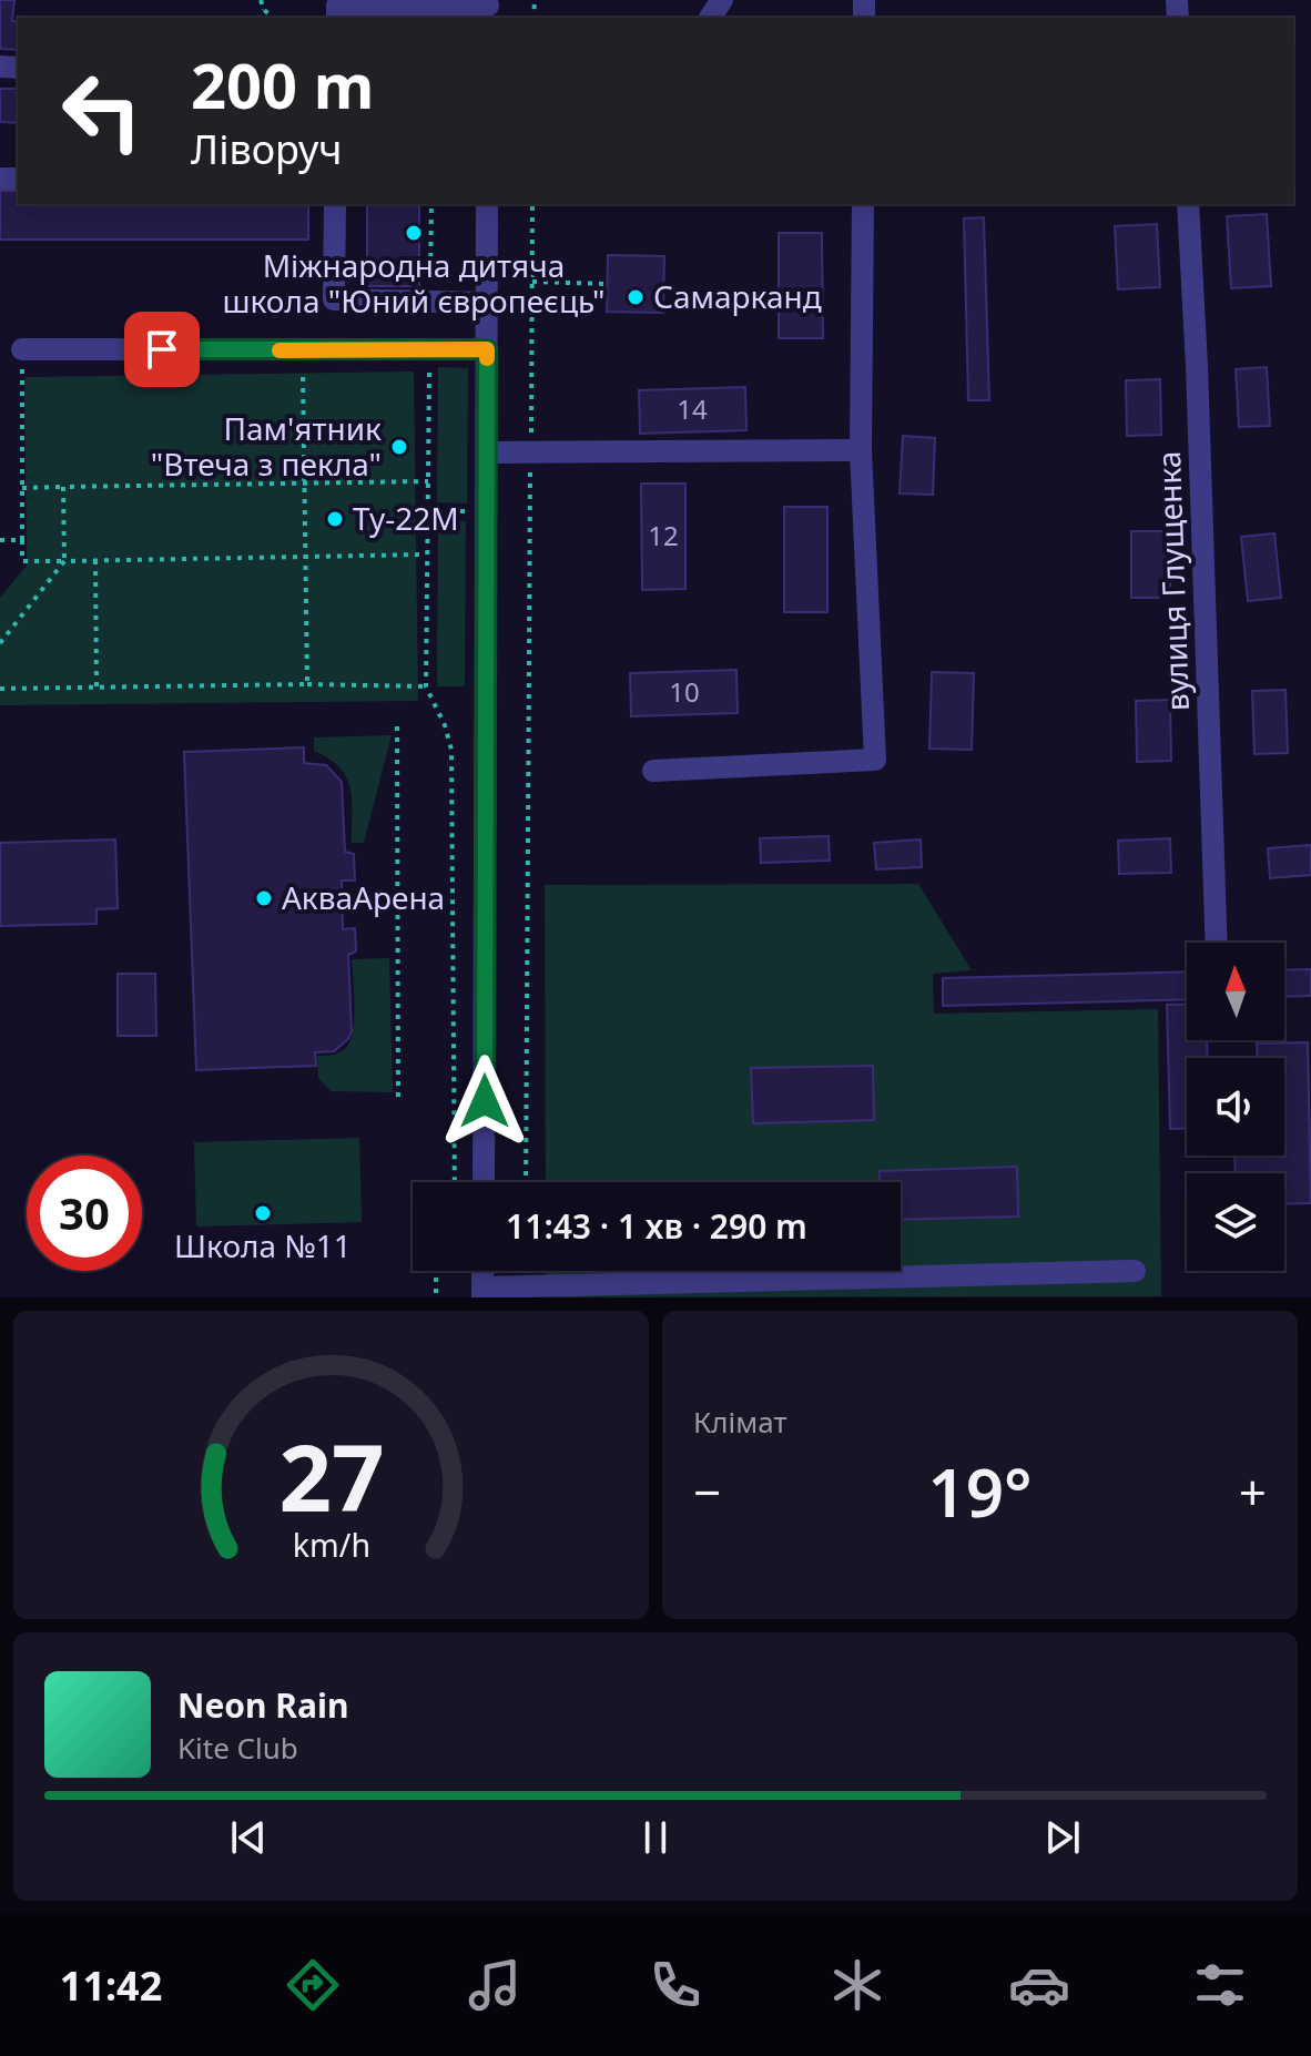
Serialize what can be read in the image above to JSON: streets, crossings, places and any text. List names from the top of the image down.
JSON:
{
  "streets": {
    "street": ["вулиця Глущенка"]
  },
  "places": [
    "Міжнародна дитяча школа \"Юний європеєць\"",
    "Самарканд",
    "Пам'ятник \"Втеча з пекла\"",
    "Ту-22М",
    "АкваАрена",
    "Школа №11"
  ],
  "house_numbers": ["14", "12", "10"],
  "north": "top",
  "page": {
    "turn": ["200 m", "Ліворуч"],
    "limit": "30",
    "trip": "11:43 · 1 хв · 290 m",
    "tile": "Клімат",
    "heat": ["−", "19°", "+"],
    "song": ["Neon Rain", "Kite Club"],
    "tabs": "11:42",
    "gauge": ["27", "km/h"]
  }
}
